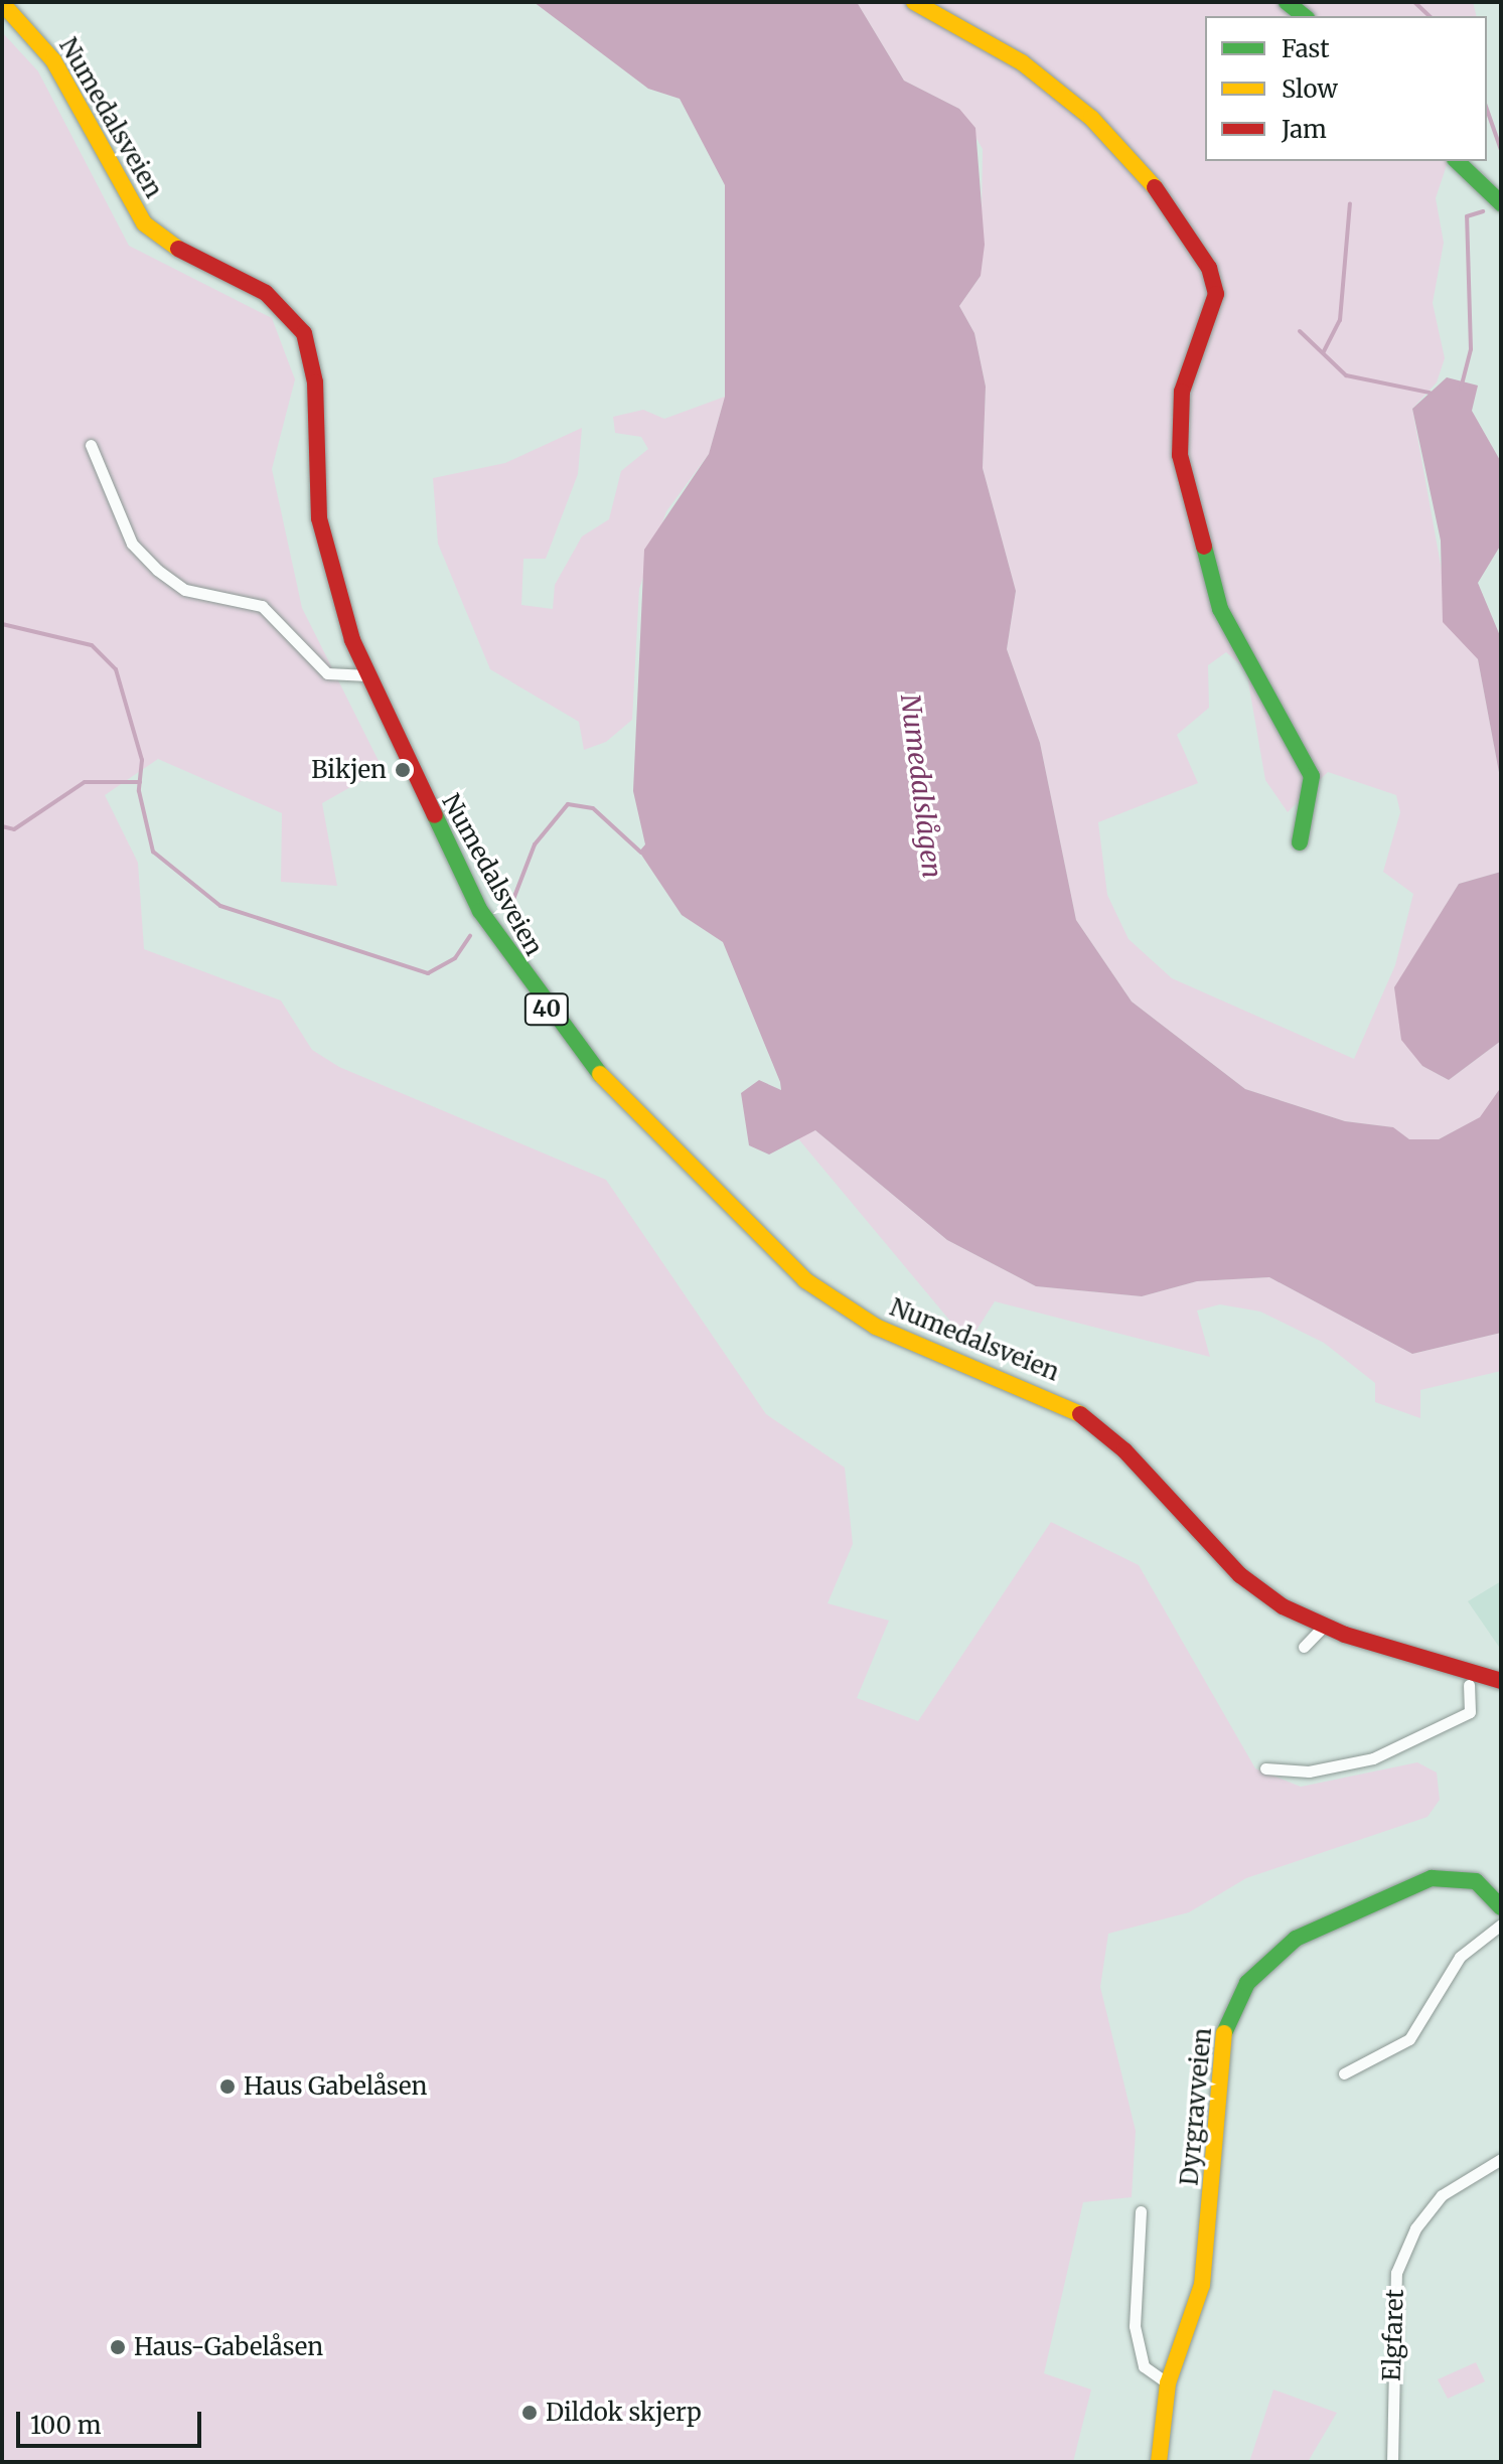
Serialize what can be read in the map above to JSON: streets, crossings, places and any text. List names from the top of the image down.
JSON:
{
  "streets": {
    "main road": ["Numedalsveien", "40", "Dyrgravveien"],
    "street": ["Elgfaret"]
  },
  "water": ["Numedalslågen"],
  "places": [
    "Bikjen",
    "Haus Gabelåsen",
    "Haus-Gabelåsen",
    "Dildok skjerp"
  ],
  "legend": ["Fast", "Slow", "Jam"],
  "scale_bar": "100 m"
}
